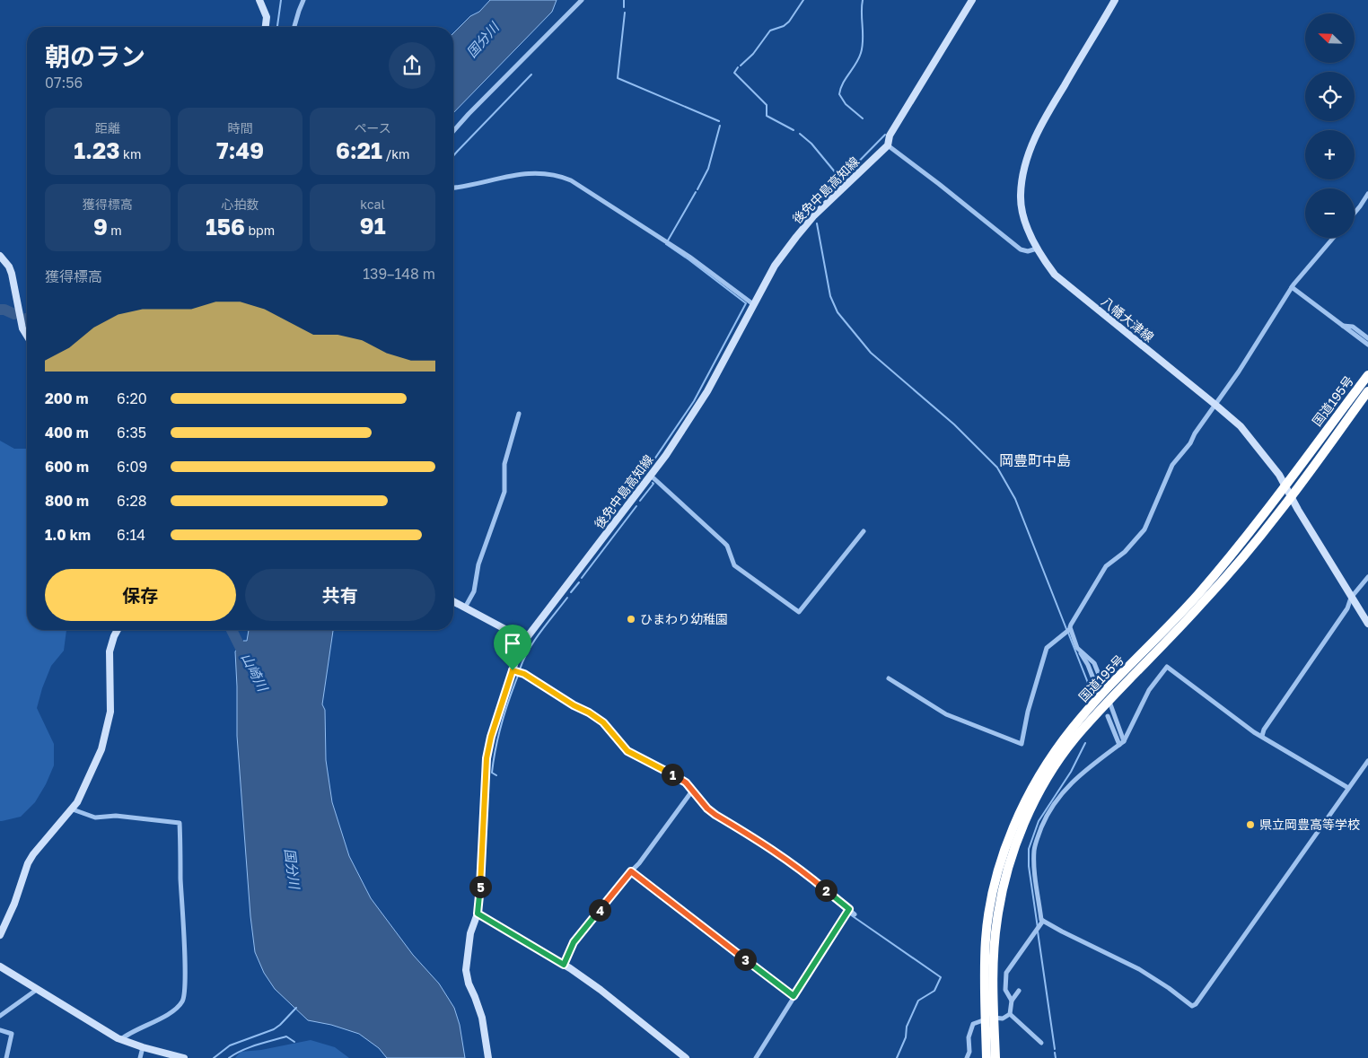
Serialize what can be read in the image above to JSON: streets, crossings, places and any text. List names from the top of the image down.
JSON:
{
  "streets": {
    "highway": ["国道195号"],
    "main road": ["後免中島高知線", "八幡大津線"]
  },
  "crossings": [
    ["八幡大津線", "国道195号"]
  ],
  "districts": ["岡豊町中島"],
  "water": ["国分川", "山崎川"],
  "places": ["ひまわり幼稚園", "県立岡豊高等学校"],
  "north": "top left",
  "page": {
    "map_buttons": ["+", "−"],
    "heading": ["朝のラン", "07:56"],
    "stats": [
      ["距離", "1.23 km"],
      ["時間", "7:49"],
      ["ペース", "6:21 /km"],
      ["獲得標高", "9 m"],
      ["心拍数", "156 bpm"],
      ["kcal", "91"]
    ],
    "chart": ["獲得標高", "139–148 m"],
    "list": [
      {
        "name": "200 m",
        "note": "6:20"
      },
      {
        "name": "400 m",
        "note": "6:35"
      },
      {
        "name": "600 m",
        "note": "6:09"
      },
      {
        "name": "800 m",
        "note": "6:28"
      },
      {
        "name": "1.0 km",
        "note": "6:14"
      }
    ],
    "buttons": ["保存", "共有"],
    "pins": [
      "1",
      "5",
      "2",
      "4",
      "3"
    ]
  }
}
